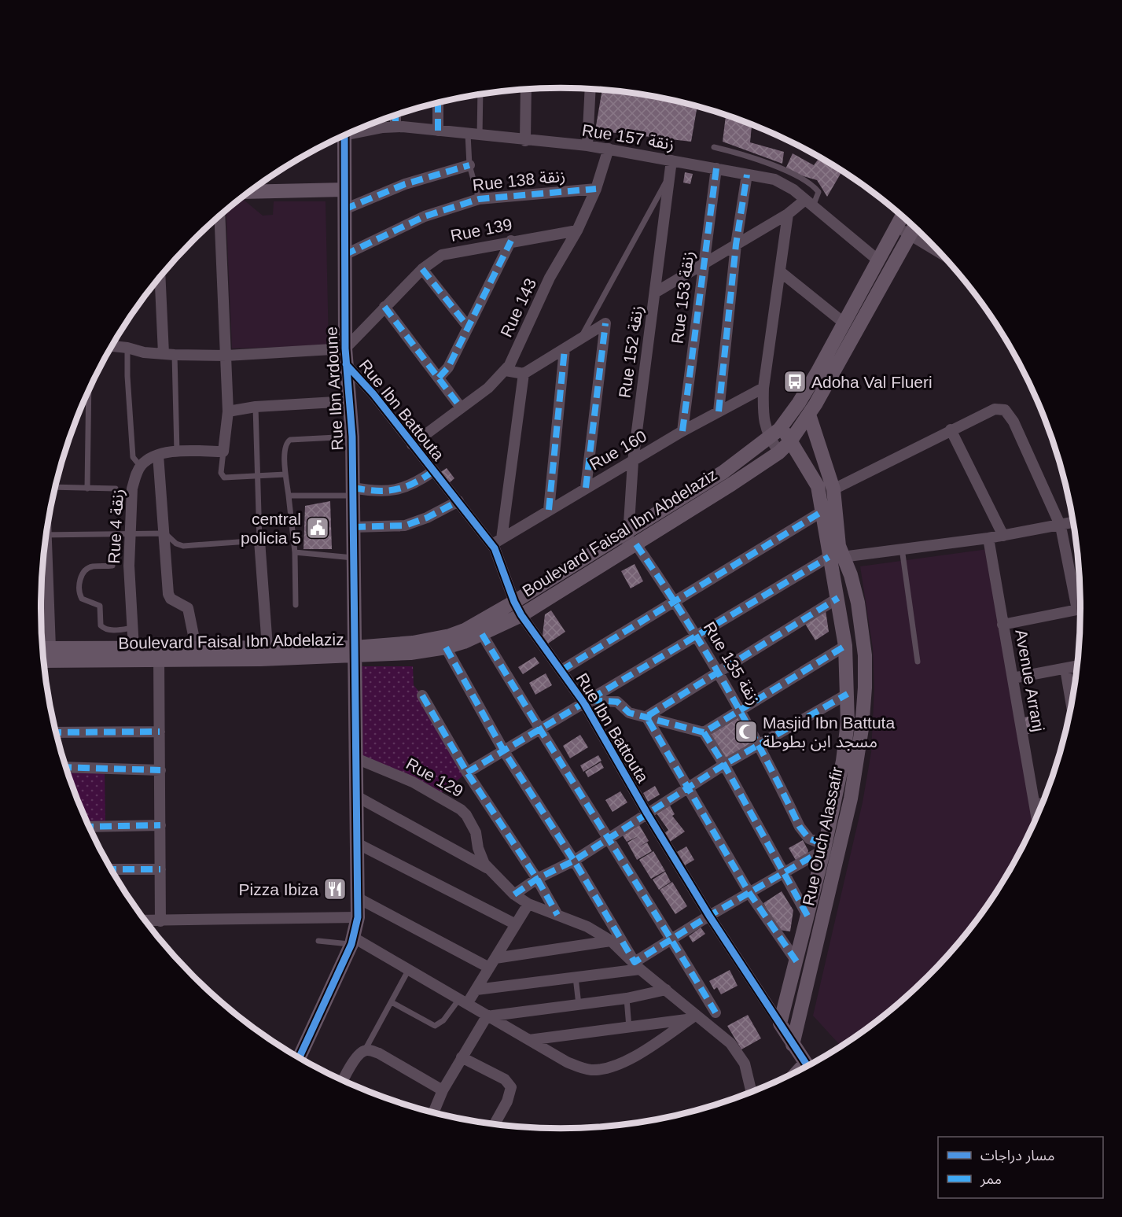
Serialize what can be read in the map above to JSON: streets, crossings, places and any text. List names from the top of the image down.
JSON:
{
  "streets": {
    "street": [
      "Rue 157 زنقة",
      "Rue 138 زنقة",
      "Rue 139",
      "Rue 153 زنقة",
      "Rue 143",
      "Rue 152 زنقة",
      "Rue Ibn Ardoune",
      "Rue Ibn Battouta",
      "Rue 160",
      "Rue 4 زنقة",
      "Boulevard Faisal Ibn Abdelaziz",
      "Rue 135 زنقة",
      "Avenue Arranj",
      "Rue 129",
      "Rue Ouch Alassafir"
    ]
  },
  "crossings": [
    ["Rue 157 زنقة", "Rue 153 زنقة"],
    ["Rue 157 زنقة", "Rue 143"],
    ["Rue 157 زنقة", "Rue 152 زنقة"],
    ["Rue 157 زنقة", "Boulevard Faisal Ibn Abdelaziz"],
    ["Rue 138 زنقة", "Rue 143"],
    ["Rue 138 زنقة", "Rue Ibn Ardoune"],
    ["Rue 139", "Rue 143"],
    ["Rue 139", "Rue Ibn Ardoune"],
    ["Rue 153 زنقة", "Rue 160"],
    ["Rue 143", "Rue Ibn Battouta"],
    ["Rue 152 زنقة", "Rue 160"],
    ["Rue 152 زنقة", "Boulevard Faisal Ibn Abdelaziz"],
    ["Rue 152 زنقة", "Rue 135 زنقة"],
    ["Rue Ibn Ardoune", "Rue Ibn Battouta"],
    ["Rue Ibn Ardoune", "Boulevard Faisal Ibn Abdelaziz"],
    ["Rue Ibn Ardoune", "Rue 129"],
    ["Rue Ibn Battouta", "Rue 160"],
    ["Rue Ibn Battouta", "Boulevard Faisal Ibn Abdelaziz"],
    ["Rue Ibn Battouta", "Rue Ouch Alassafir"],
    ["Rue 4 زنقة", "Boulevard Faisal Ibn Abdelaziz"],
    ["Boulevard Faisal Ibn Abdelaziz", "Rue 135 زنقة"],
    ["Boulevard Faisal Ibn Abdelaziz", "Rue Ouch Alassafir"],
    ["Rue 135 زنقة", "Rue Ouch Alassafir"]
  ],
  "places": {
    "bus stop": ["Adoha Val Flueri"],
    "public building": ["central policia 5"],
    "mosque": ["Masjid Ibn Battuta مسجد ابن بطوطة"],
    "restaurant": ["Pizza Ibiza"]
  },
  "legend": ["مسار دراجات", "ممر"]
}
